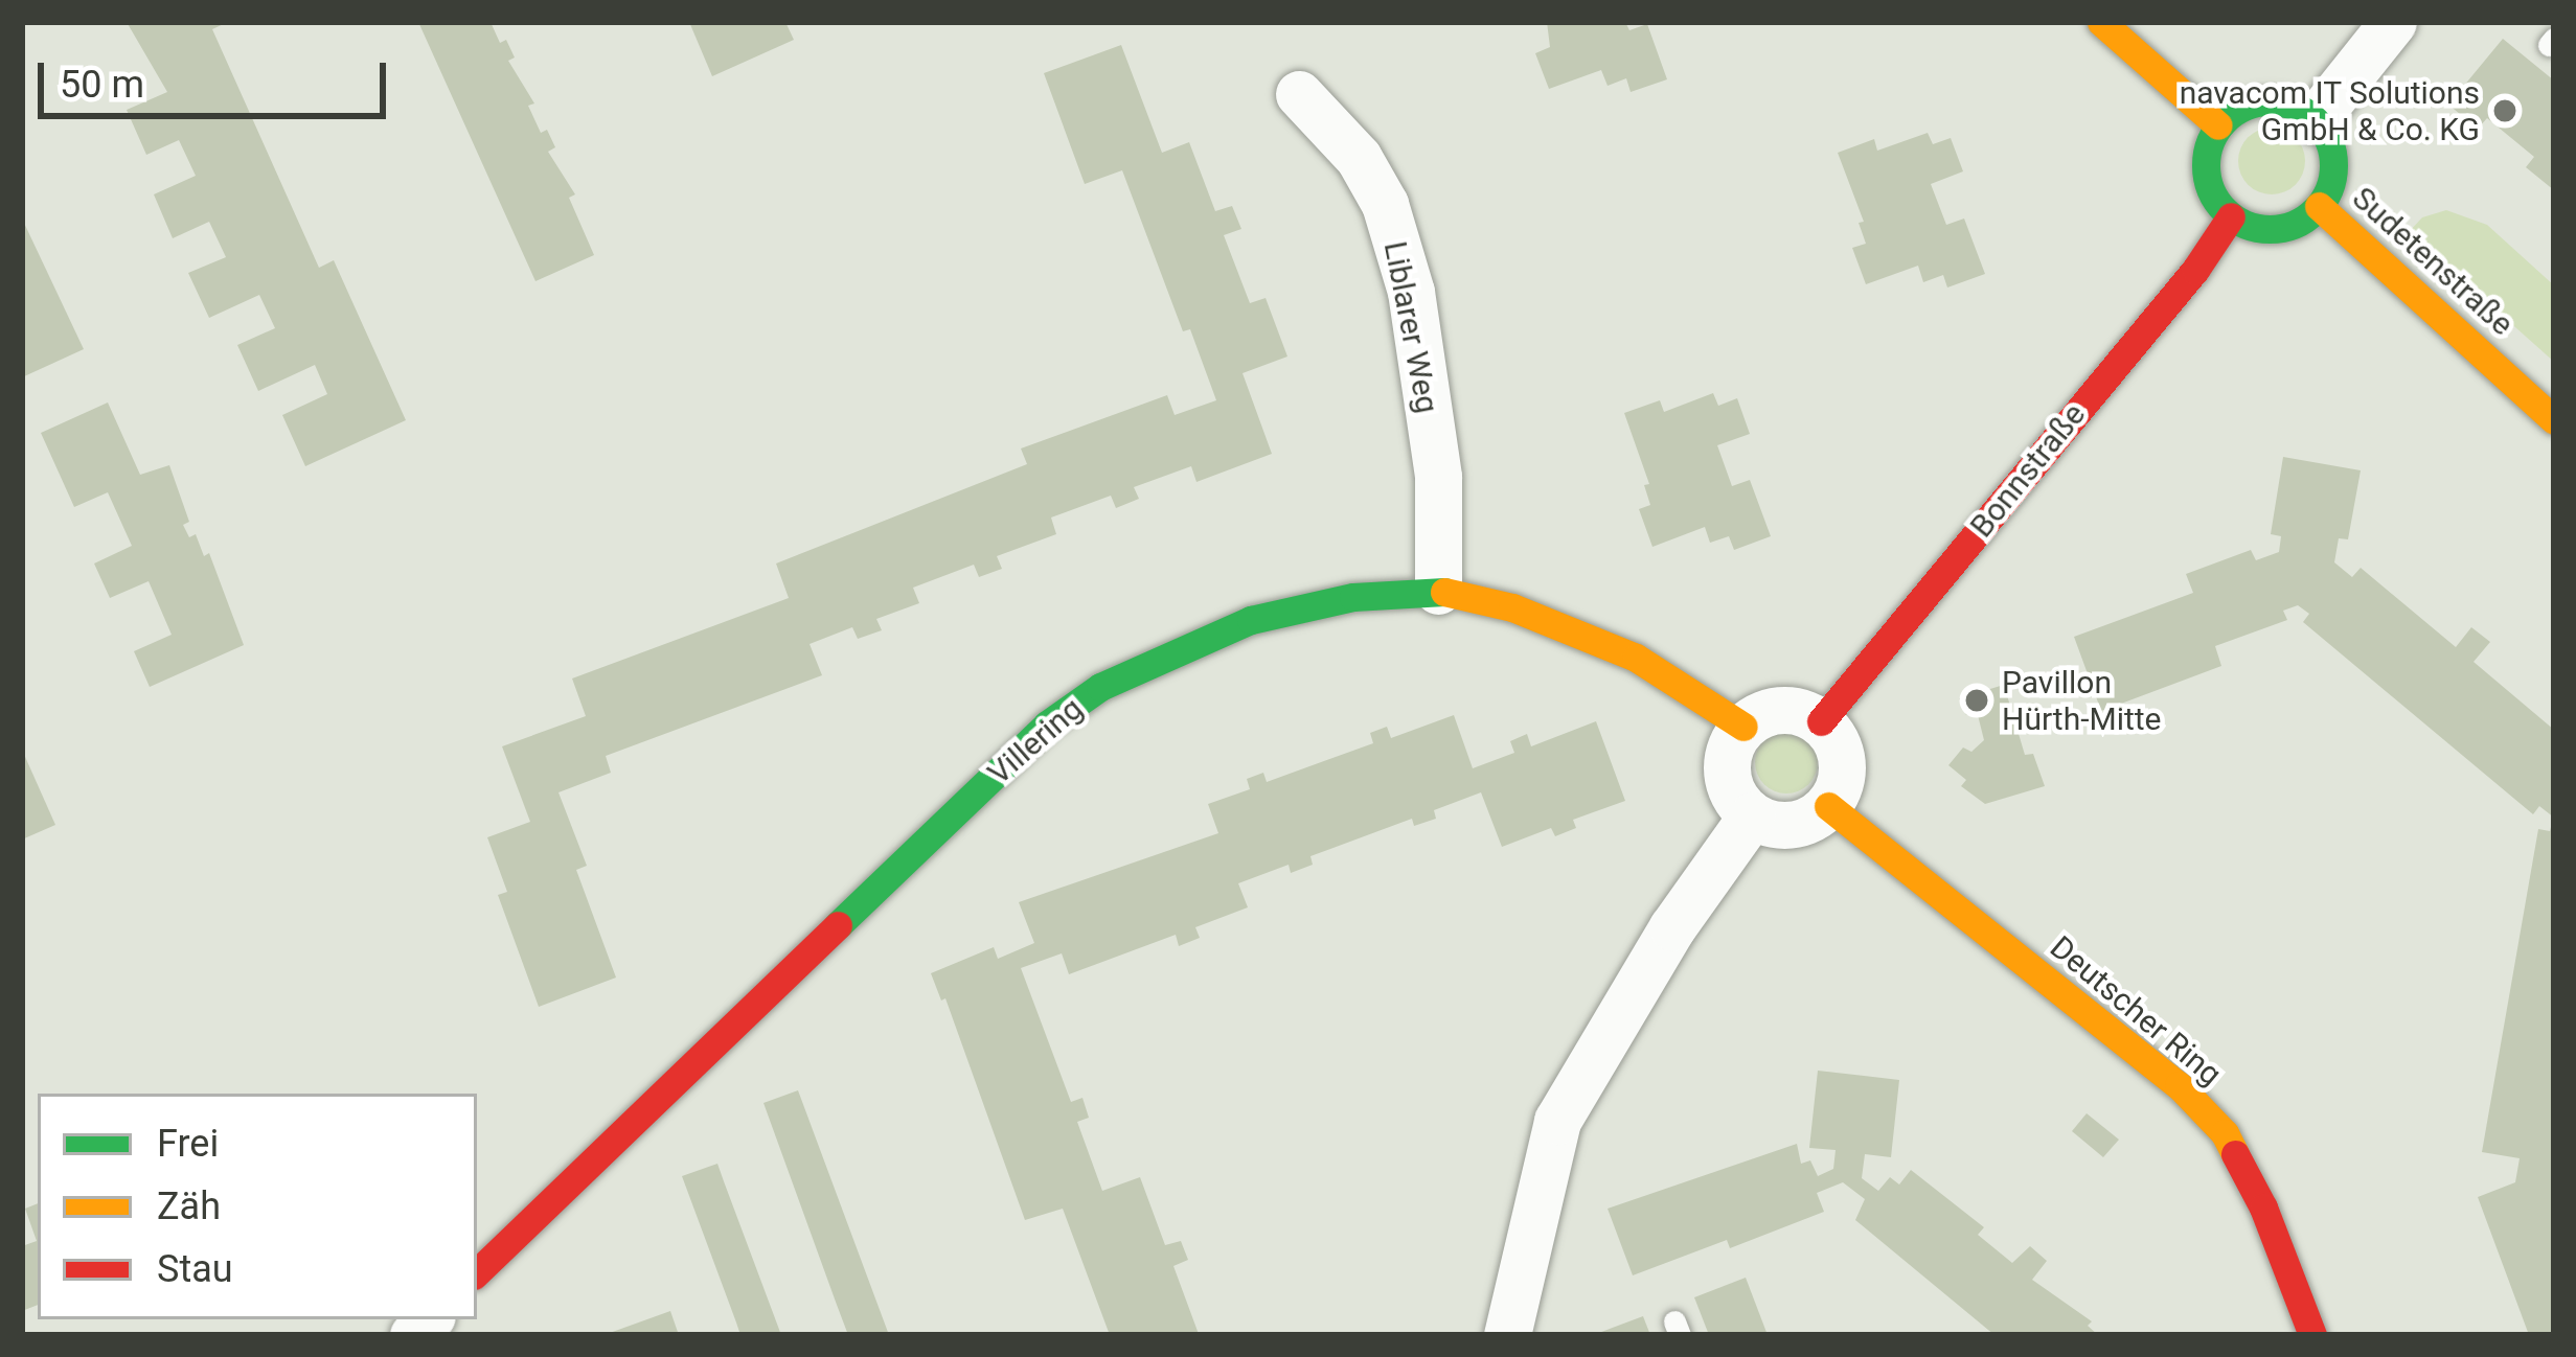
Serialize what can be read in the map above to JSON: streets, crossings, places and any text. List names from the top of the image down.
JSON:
{
  "streets": {
    "street": [
      "Sudetenstraße",
      "Liblarer Weg",
      "Bonnstraße",
      "Villering",
      "Deutscher Ring"
    ]
  },
  "crossings": [
    ["Sudetenstraße", "Bonnstraße"],
    ["Liblarer Weg", "Villering"],
    ["Bonnstraße", "Villering"],
    ["Bonnstraße", "Deutscher Ring"],
    ["Villering", "Deutscher Ring"]
  ],
  "places": ["navacom IT Solutions GmbH & Co. KG", "Pavillon Hürth-Mitte"],
  "legend": ["Frei", "Zäh", "Stau"],
  "scale_bar": "50 m"
}
